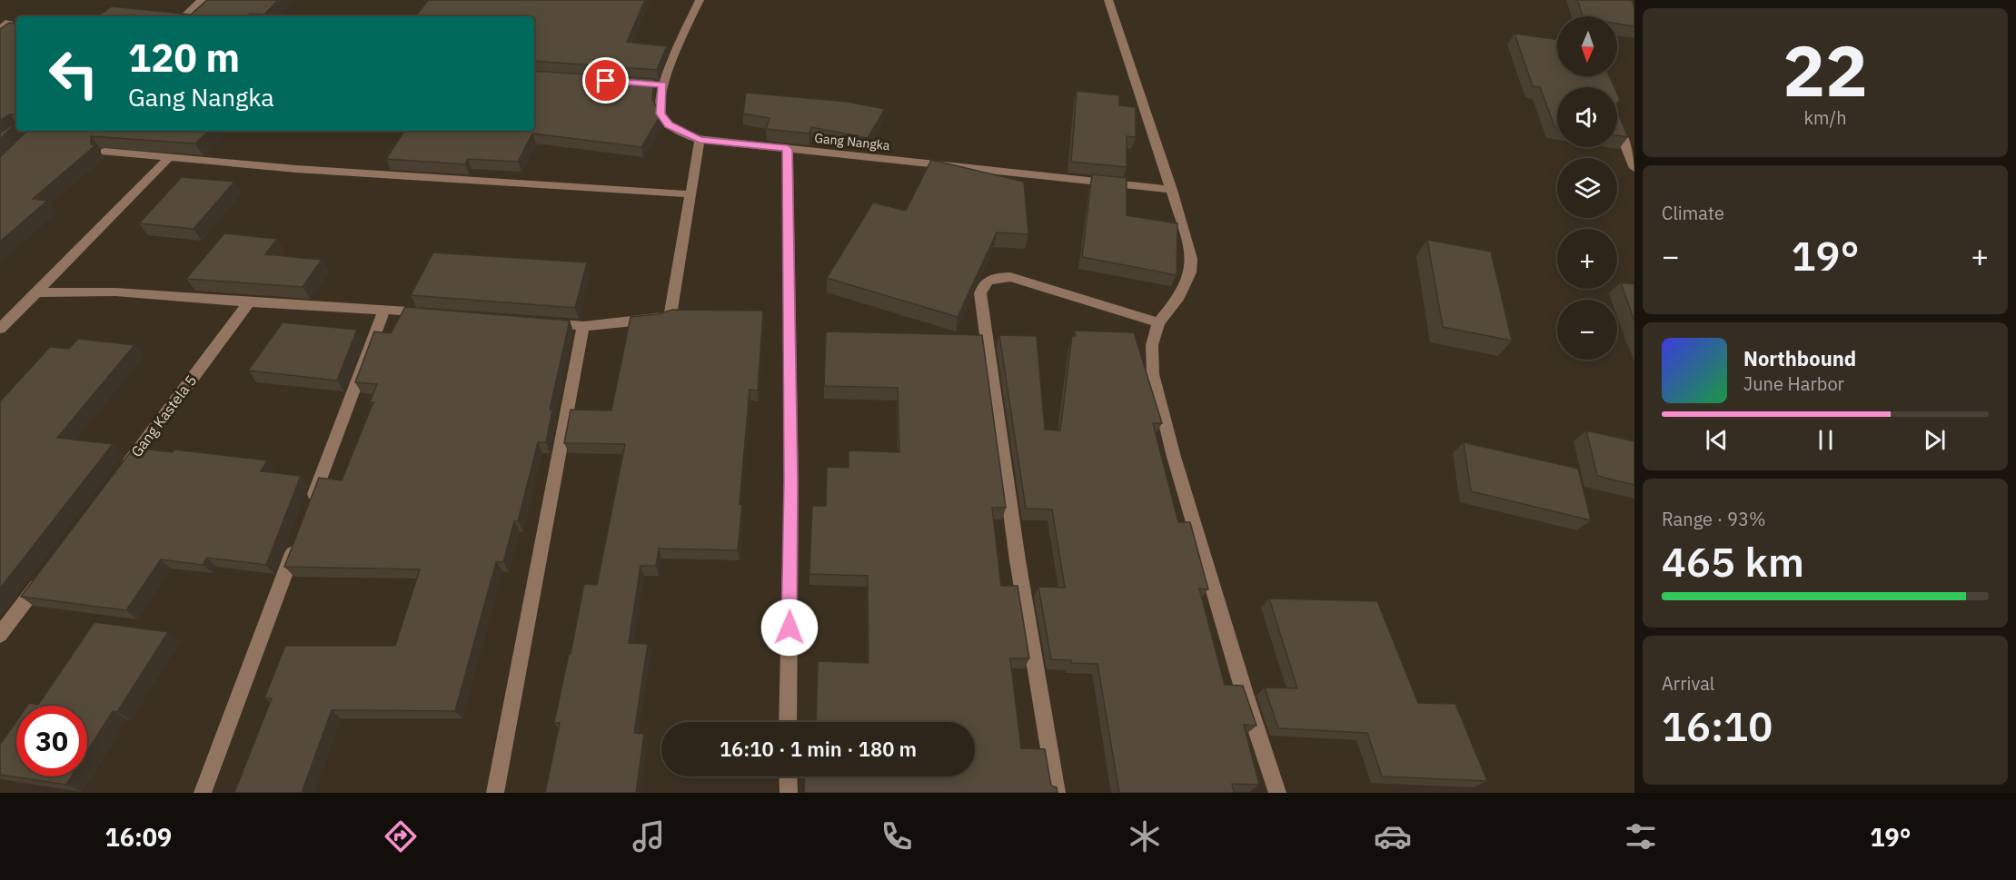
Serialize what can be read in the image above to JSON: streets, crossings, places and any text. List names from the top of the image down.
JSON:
{
  "streets": {
    "street": ["Gang Nangka", "Gang Kastela 5"]
  },
  "north": "bottom",
  "page": {
    "tile": [
      ["22", "km/h"],
      "Climate",
      ["Range · 93%", "465 km"],
      ["Arrival", "16:10"]
    ],
    "map_buttons": ["+", "−"],
    "turn": ["120 m", "Gang Nangka"],
    "heat": ["−", "19°", "+"],
    "song": ["Northbound", "June Harbor"],
    "limit": "30",
    "trip": "16:10 · 1 min · 180 m",
    "tabs": ["16:09", "19°"]
  }
}
